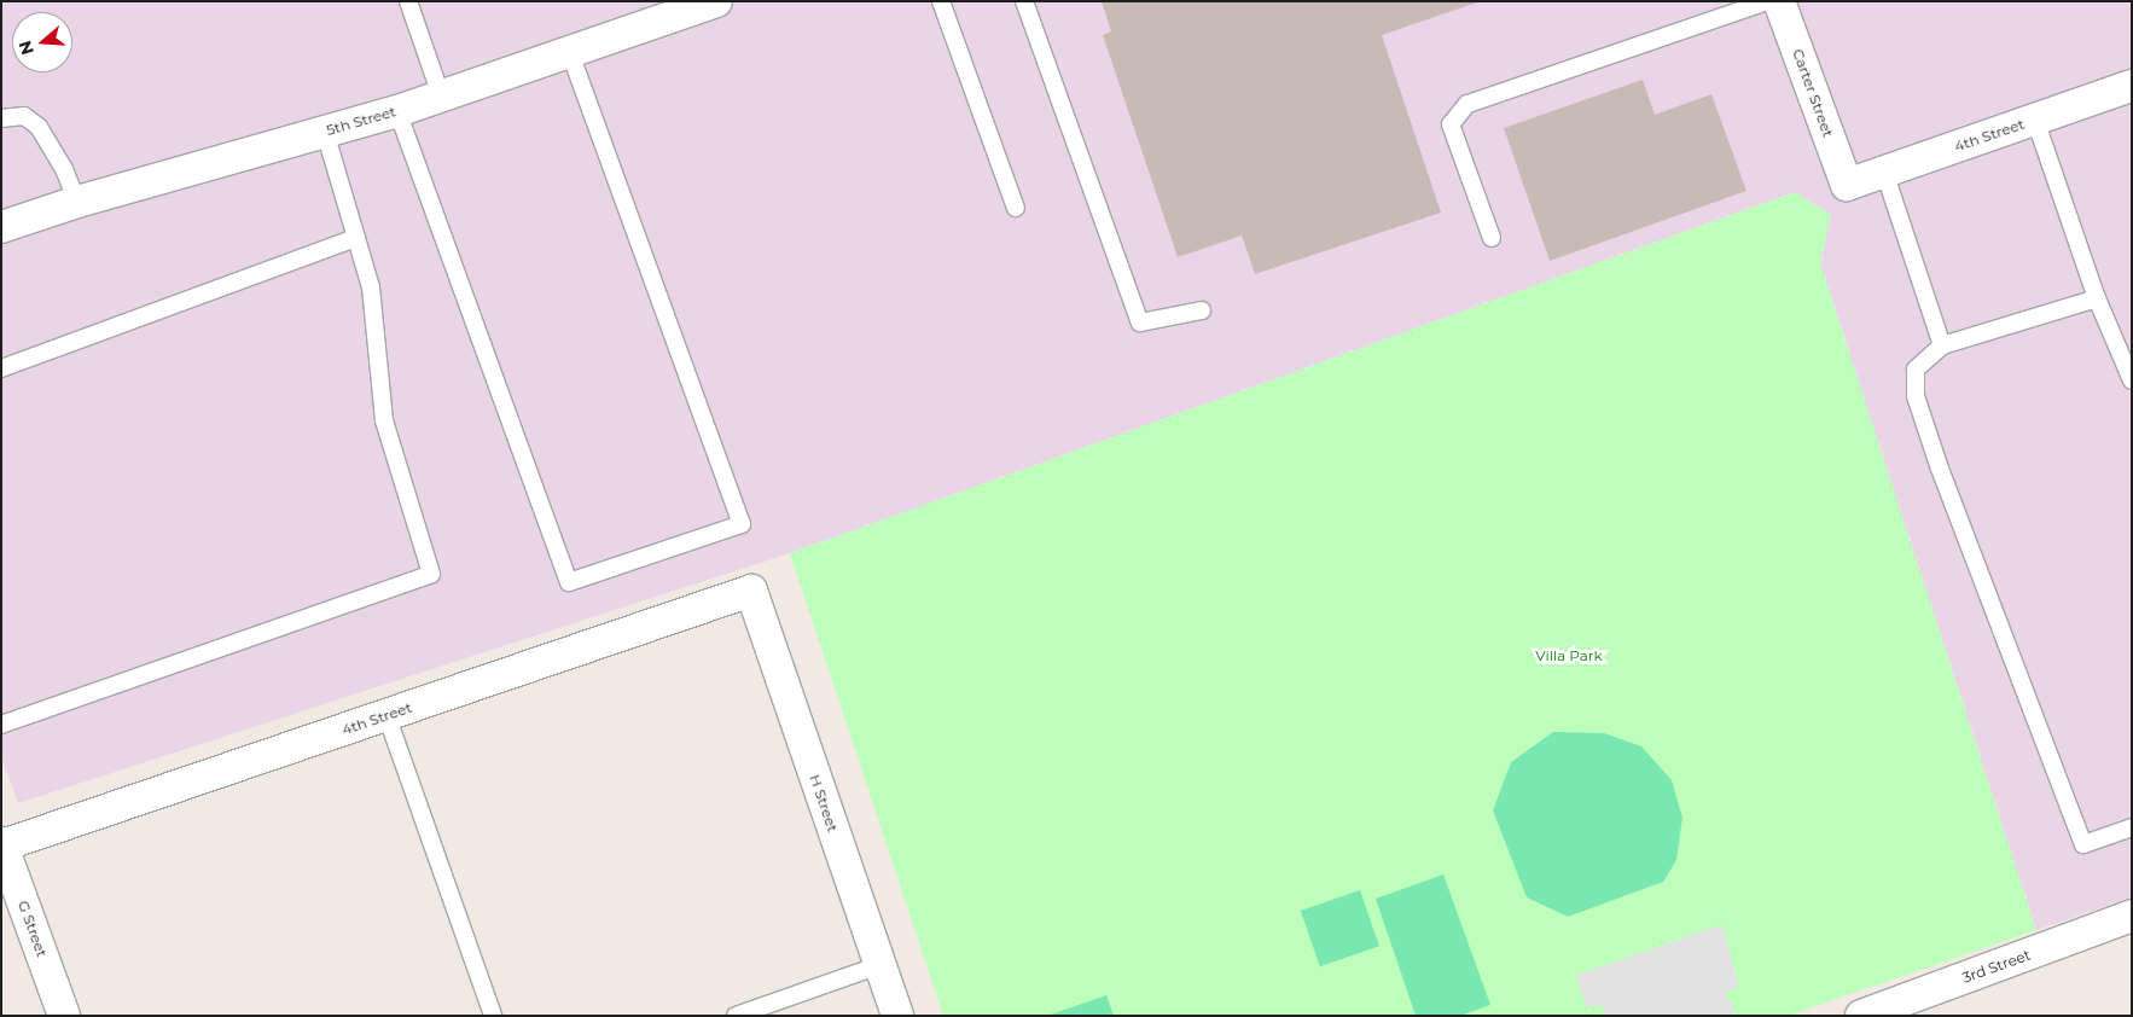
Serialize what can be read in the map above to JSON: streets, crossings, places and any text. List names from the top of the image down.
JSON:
{
  "streets": {
    "street": [
      "Carter Street",
      "5th Street",
      "4th Street",
      "H Street",
      "G Street",
      "3rd Street"
    ]
  },
  "crossings": [
    ["Carter Street", "4th Street"],
    ["4th Street", "H Street"],
    ["4th Street", "G Street"]
  ],
  "parks": ["Villa Park"],
  "north": "left"
}
